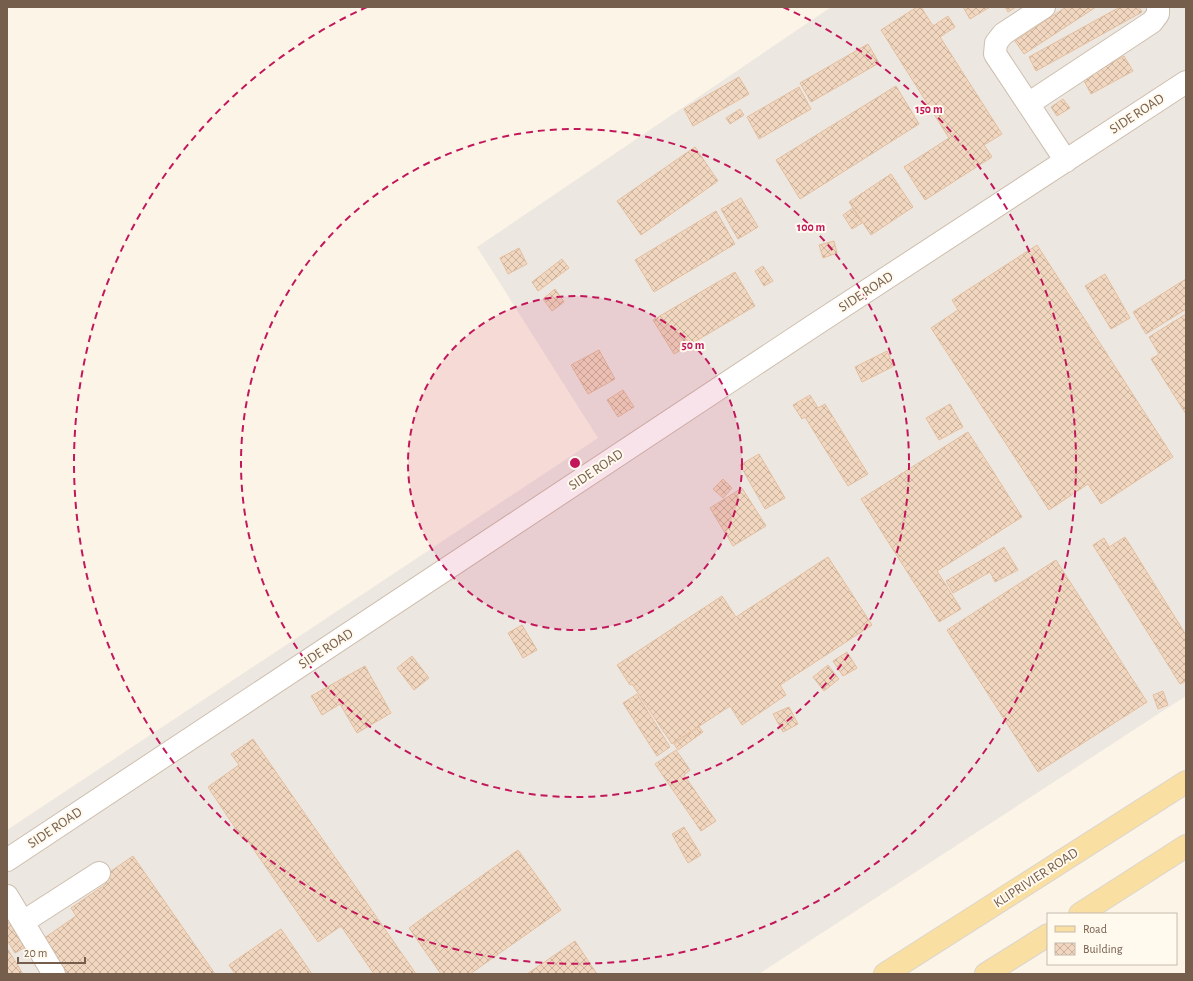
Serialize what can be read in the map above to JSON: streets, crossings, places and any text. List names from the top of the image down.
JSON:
{
  "streets": {
    "main road": ["KLIPRIVIER ROAD"],
    "street": ["SIDE ROAD"]
  },
  "legend": ["Road", "Building"],
  "scale_bar": "20 m",
  "rings": ["150 m", "100 m", "50 m"]
}
